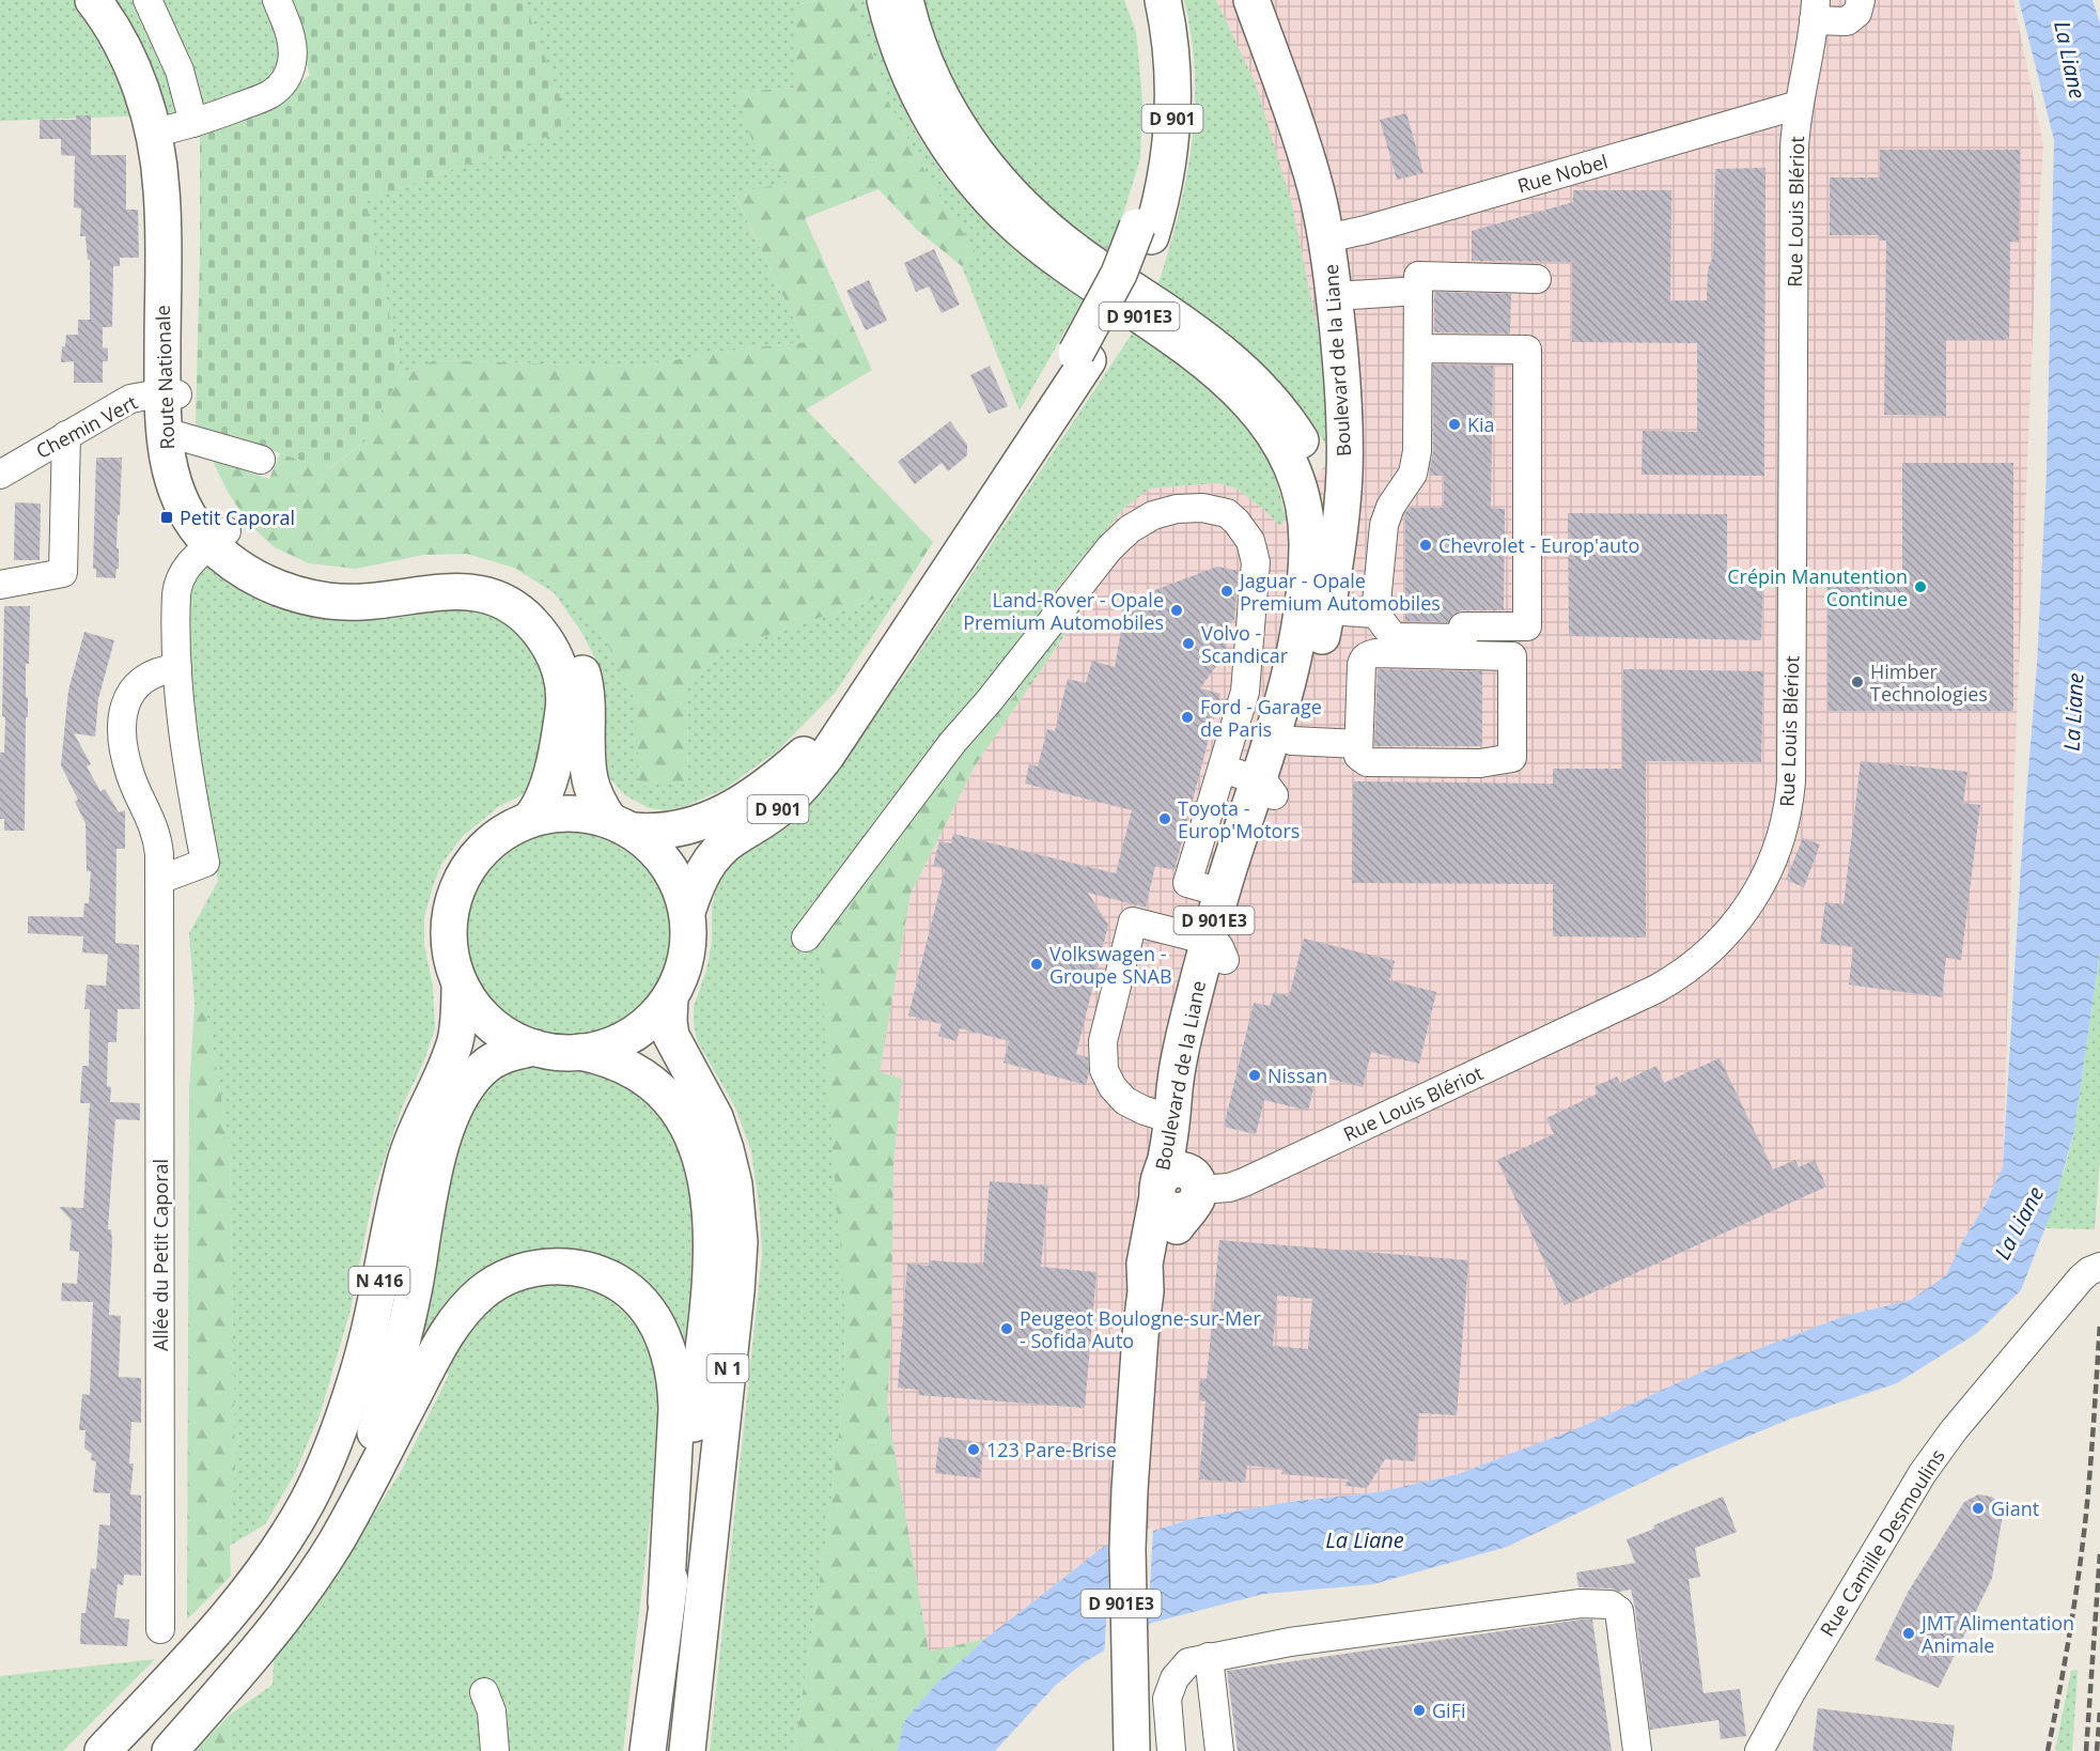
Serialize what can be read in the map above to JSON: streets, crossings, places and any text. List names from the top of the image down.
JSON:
{
  "streets": {
    "main road": [
      "D 901",
      "D 901E3",
      "Boulevard de la Liane",
      "Route Nationale",
      "N 416",
      "N 1"
    ],
    "street": [
      "Rue Nobel",
      "Rue Louis Blériot",
      "Chemin Vert",
      "Allée du Petit Caporal",
      "Rue Camille Desmoulins"
    ]
  },
  "crossings": [
    ["D 901", "Route Nationale"],
    ["Rue Nobel", "Rue Louis Blériot"],
    ["Rue Nobel", "Boulevard de la Liane"],
    ["Rue Louis Blériot", "Boulevard de la Liane"],
    ["D 901E3", "Boulevard de la Liane"],
    ["Route Nationale", "Chemin Vert"]
  ],
  "water": ["La Liane"],
  "places": {
    "other": [
      "Kia",
      "Chevrolet - Europ'auto",
      "Crépin Manutention Continue",
      "Jaguar - Opale Premium Automobiles",
      "Land-Rover - Opale Premium Automobiles",
      "Volvo - Scandicar",
      "Himber Technologies",
      "Ford - Garage de Paris",
      "Toyota - Europ'Motors",
      "Volkswagen - Groupe SNAB",
      "Nissan",
      "Peugeot Boulogne-sur-Mer - Sofida Auto",
      "123 Pare-Brise",
      "Giant",
      "JMT Alimentation Animale",
      "GiFi"
    ],
    "transit": ["Petit Caporal"]
  }
}
